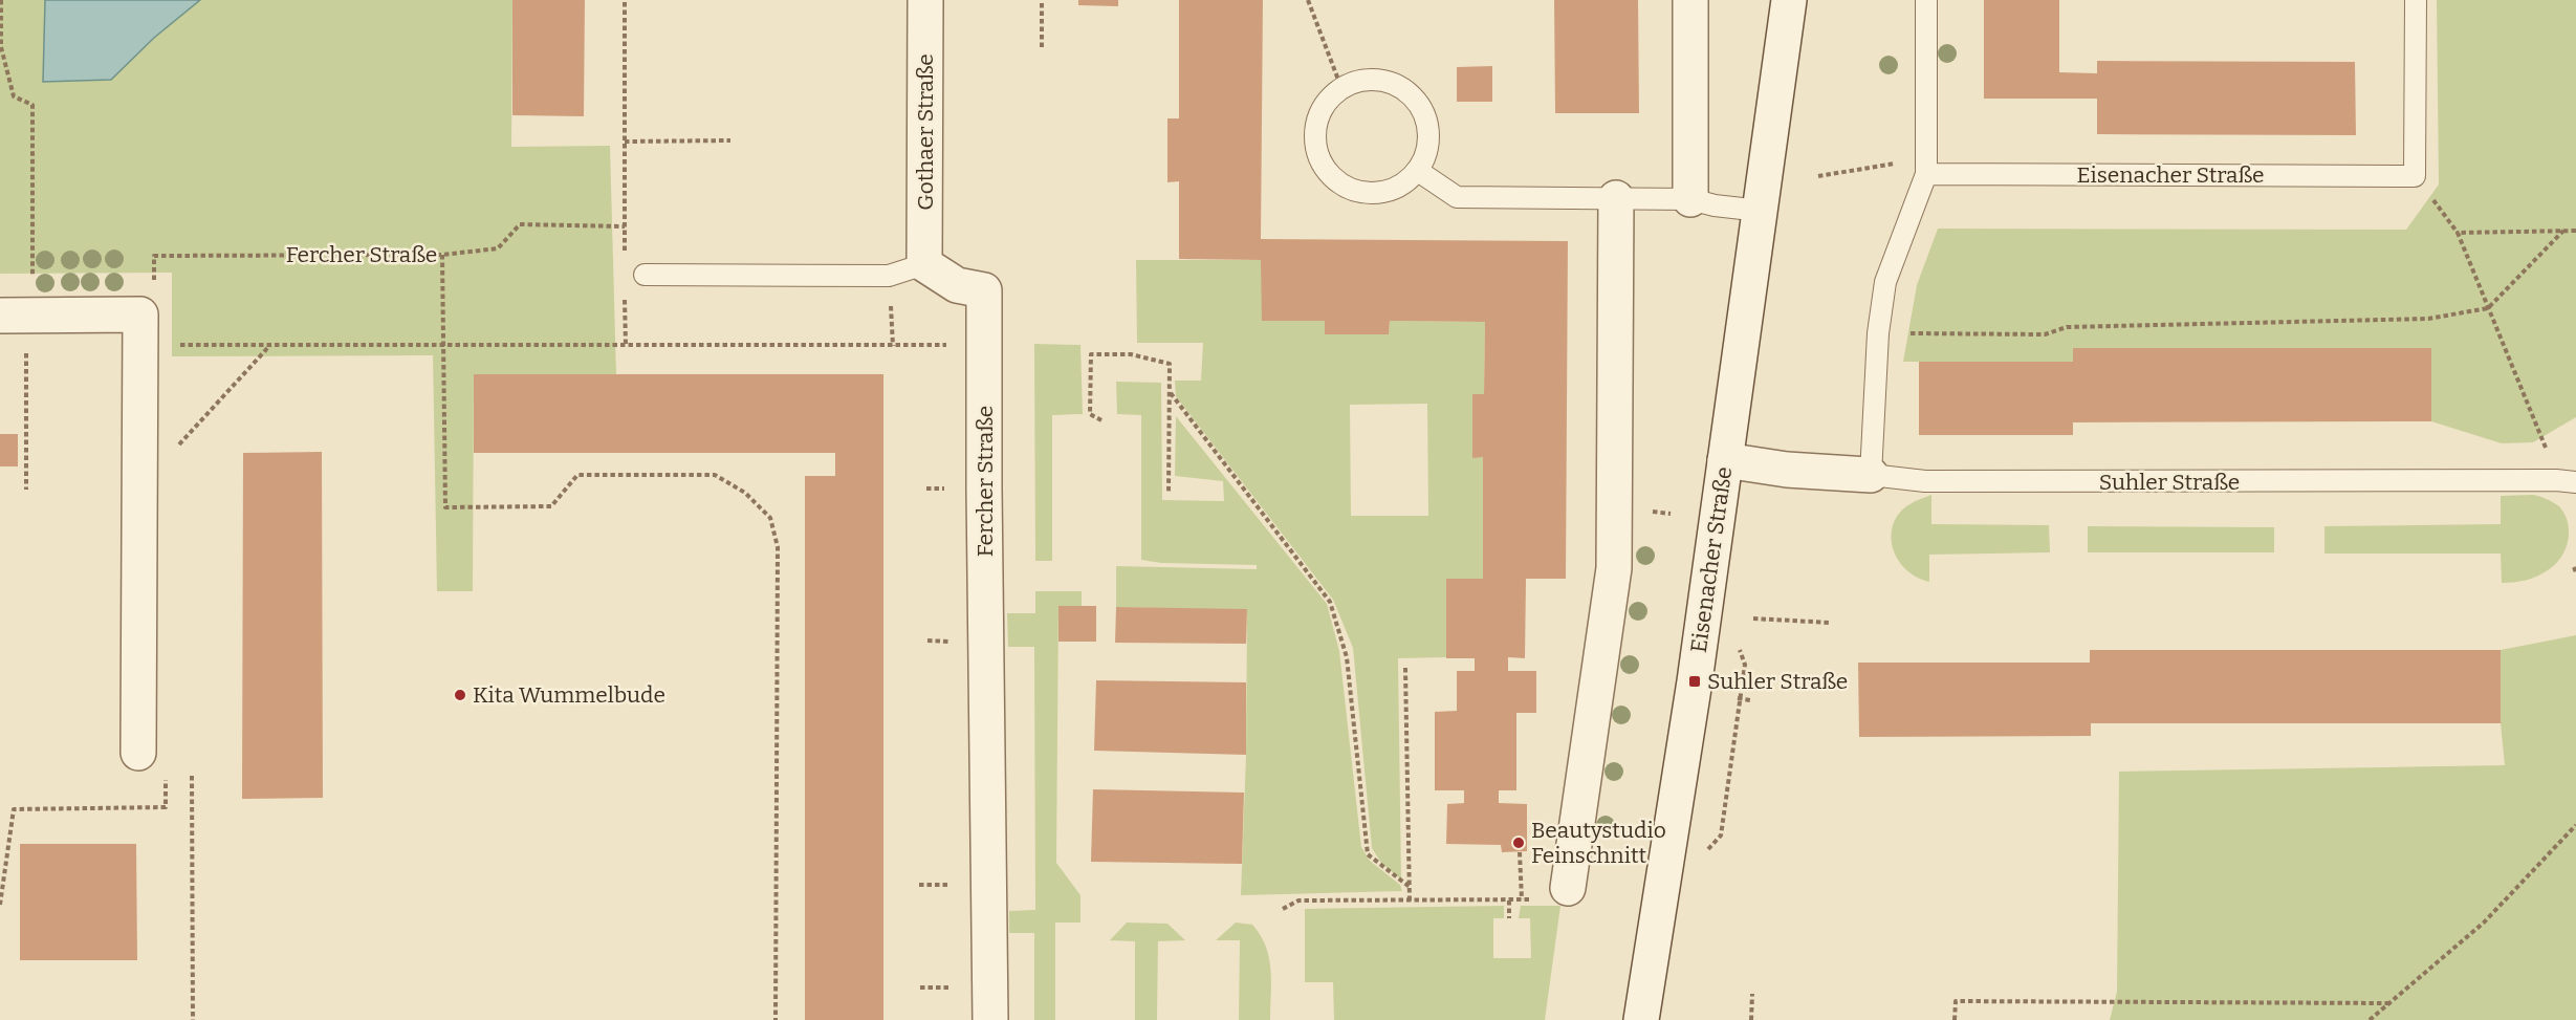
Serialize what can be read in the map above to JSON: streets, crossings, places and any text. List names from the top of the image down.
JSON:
{
  "streets": {
    "street": [
      "Gothaer Straße",
      "Eisenacher Straße",
      "Fercher Straße",
      "Suhler Straße"
    ]
  },
  "crossings": [
    ["Gothaer Straße", "Fercher Straße"],
    ["Eisenacher Straße", "Suhler Straße"]
  ],
  "places": {
    "transit": ["Suhler Straße"],
    "other": ["Kita Wummelbude", "Beautystudio Feinschnitt"]
  }
}
